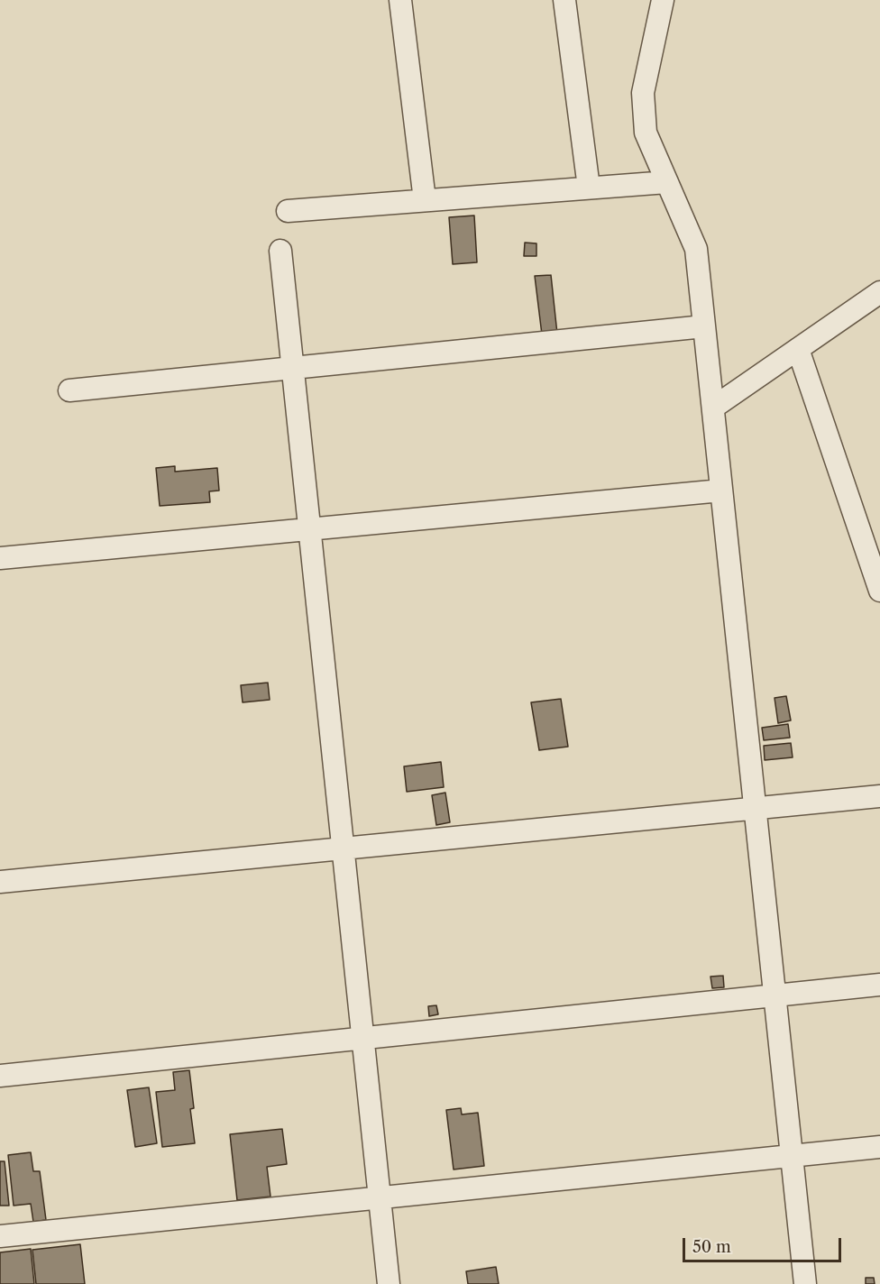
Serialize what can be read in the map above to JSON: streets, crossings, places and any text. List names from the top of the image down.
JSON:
{
  "scale_bar": "50 m"
}
